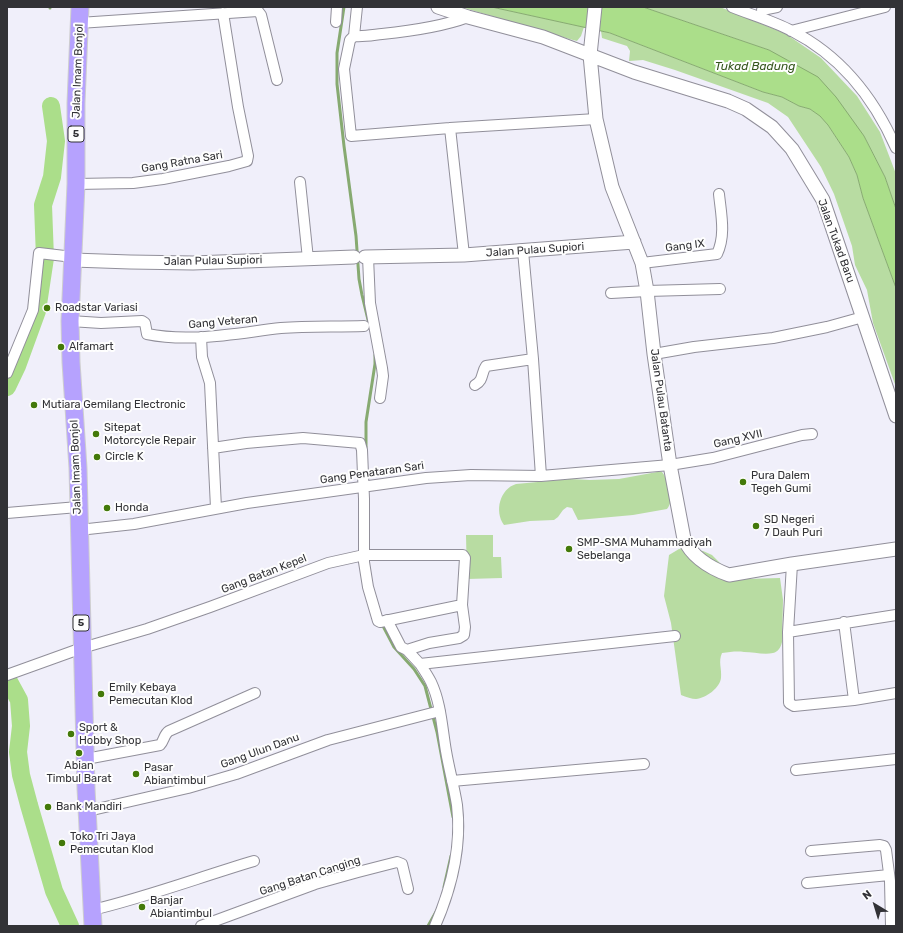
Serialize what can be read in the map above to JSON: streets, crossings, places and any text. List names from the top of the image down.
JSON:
{
  "streets": {
    "highway": ["Jalan Imam Bonjol", "5"],
    "street": [
      "Gang Ratna Sari",
      "Jalan Tukad Baru",
      "Gang IX",
      "Jalan Pulau Supiori",
      "Gang Veteran",
      "Jalan Pulau Batanta",
      "Gang XVII",
      "Gang Penataran Sari",
      "Gang Batan Kepel",
      "Gang Ulun Danu",
      "Gang Batan Canging"
    ]
  },
  "crossings": [
    ["Jalan Imam Bonjol", "Gang Ratna Sari"],
    ["Jalan Imam Bonjol", "Jalan Pulau Supiori"],
    ["Jalan Imam Bonjol", "Gang Veteran"],
    ["Jalan Imam Bonjol", "Gang Penataran Sari"],
    ["Jalan Imam Bonjol", "Gang Batan Kepel"],
    ["Jalan Imam Bonjol", "Gang Ulun Danu"],
    ["Jalan Tukad Baru", "Jalan Pulau Batanta"],
    ["Gang IX", "Jalan Pulau Batanta"],
    ["Jalan Pulau Supiori", "Jalan Pulau Batanta"],
    ["Jalan Pulau Batanta", "Gang XVII"],
    ["Jalan Pulau Batanta", "Gang Penataran Sari"],
    ["Gang XVII", "Gang Penataran Sari"]
  ],
  "water": ["Tukad Badung"],
  "places": [
    "Roadstar Variasi",
    "Alfamart",
    "Mutiara Gemilang Electronic",
    "Sitepat Motorcycle Repair",
    "Circle K",
    "Pura Dalem Tegeh Gumi",
    "Honda",
    "SD Negeri 7 Dauh Puri",
    "SMP-SMA Muhammadiyah Sebelanga",
    "Emily Kebaya Pemecutan Klod",
    "Sport & Hobby Shop",
    "Abian Timbul Barat",
    "Pasar Abiantimbul",
    "Bank Mandiri",
    "Toko Tri Jaya Pemecutan Klod",
    "Banjar Abiantimbul"
  ],
  "north": "top left"
}
